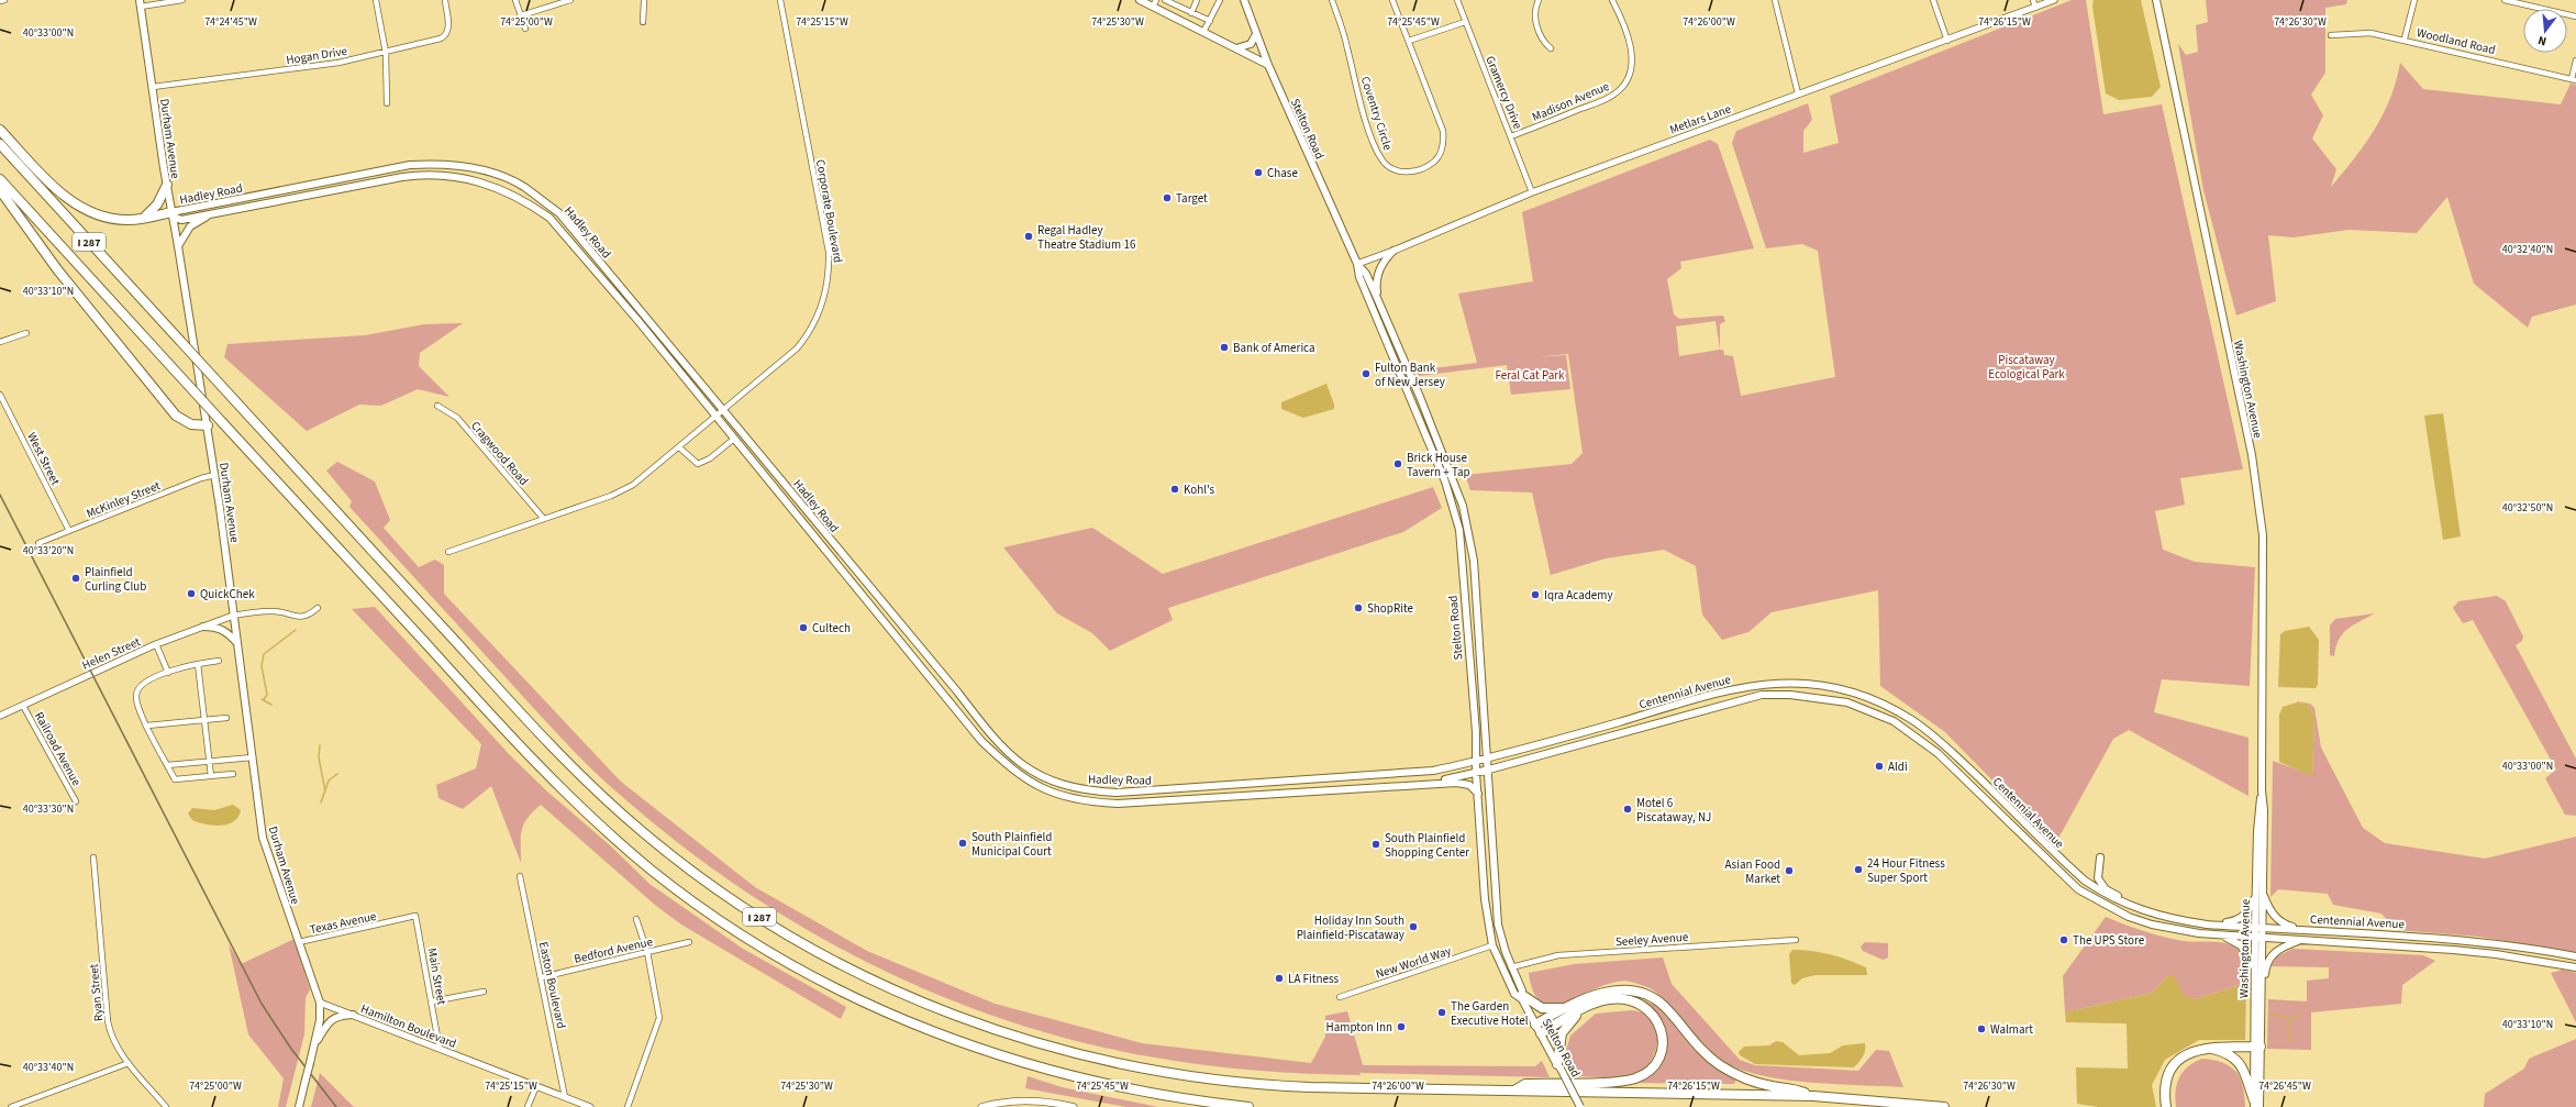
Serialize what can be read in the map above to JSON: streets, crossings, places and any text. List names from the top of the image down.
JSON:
{
  "streets": {
    "highway": ["I 287"],
    "main road": [
      "Stelton Road",
      "Durham Avenue",
      "Hadley Road",
      "Washington Avenue",
      "Centennial Avenue"
    ],
    "street": [
      "Woodland Road",
      "Hogan Drive",
      "Gramercy Drive",
      "Madison Avenue",
      "Coventry Circle",
      "Metlars Lane",
      "Corporate Boulevard",
      "Cragwood Road",
      "West Street",
      "McKinley Street",
      "Helen Street",
      "Railroad Avenue",
      "Texas Avenue",
      "Seeley Avenue",
      "Bedford Avenue",
      "New World Way",
      "Main Street",
      "Easton Boulevard",
      "Ryan Street",
      "Hamilton Boulevard"
    ]
  },
  "crossings": [
    ["Hogan Drive", "Durham Avenue"],
    ["Gramercy Drive", "Madison Avenue"],
    ["Gramercy Drive", "Metlars Lane"],
    ["Metlars Lane", "Stelton Road"],
    ["Stelton Road", "Hadley Road"],
    ["Stelton Road", "Centennial Avenue"],
    ["Stelton Road", "Seeley Avenue"],
    ["Stelton Road", "New World Way"],
    ["Durham Avenue", "Hadley Road"],
    ["Durham Avenue", "McKinley Street"],
    ["Durham Avenue", "Helen Street"],
    ["Durham Avenue", "Texas Avenue"],
    ["Durham Avenue", "Hamilton Boulevard"],
    ["Hadley Road", "Corporate Boulevard"],
    ["Hadley Road", "Centennial Avenue"],
    ["Washington Avenue", "Centennial Avenue"],
    ["West Street", "McKinley Street"],
    ["Helen Street", "Railroad Avenue"],
    ["Texas Avenue", "Main Street"],
    ["Bedford Avenue", "Easton Boulevard"],
    ["Main Street", "Hamilton Boulevard"],
    ["Easton Boulevard", "Hamilton Boulevard"]
  ],
  "parks": ["Piscataway Ecological Park", "Feral Cat Park"],
  "places": [
    "Chase",
    "Target",
    "Regal Hadley Theatre Stadium 16",
    "Bank of America",
    "Fulton Bank of New Jersey",
    "Brick House Tavern + Tap",
    "Kohl's",
    "Plainfield Curling Club",
    "QuickChek",
    "Iqra Academy",
    "ShopRite",
    "Cultech",
    "Aldi",
    "Motel 6 Piscataway, NJ",
    "South Plainfield Municipal Court",
    "South Plainfield Shopping Center",
    "24 Hour Fitness Super Sport",
    "Asian Food Market",
    "Holiday Inn South Plainfield-Piscataway",
    "The UPS Store",
    "LA Fitness",
    "The Garden Executive Hotel",
    "Hampton Inn",
    "Walmart"
  ],
  "north": "bottom",
  "coordinates": [
    "74°24'45\"W",
    "74°25'00\"W",
    "74°25'15\"W",
    "74°25'30\"W",
    "74°25'45\"W",
    "74°26'00\"W",
    "74°26'15\"W",
    "74°26'30\"W",
    "40°33'00\"N",
    "40°32'40\"N",
    "40°33'10\"N",
    "40°32'50\"N",
    "40°33'20\"N",
    "40°33'30\"N",
    "40°33'40\"N",
    "74°26'45\"W"
  ]
}
